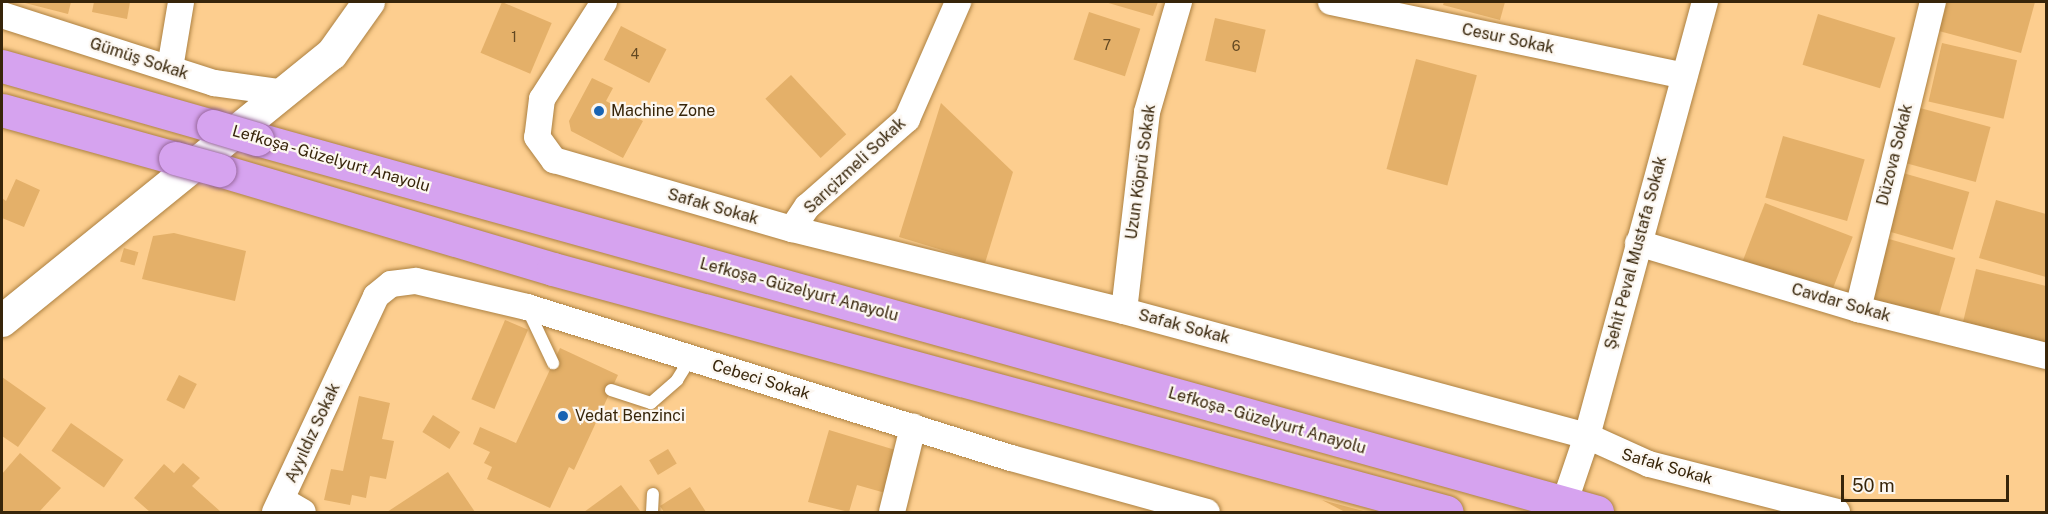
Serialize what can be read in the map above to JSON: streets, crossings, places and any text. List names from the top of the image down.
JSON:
{
  "streets": {
    "highway": ["Lefkoşa - Güzelyurt Anayolu"],
    "street": [
      "Cesur Sokak",
      "Gümüş Sokak",
      "Düzova Sokak",
      "Sarıçizmeli Sokak",
      "Uzun Köprü Sokak",
      "Safak Sokak",
      "Şehit Peval Mustafa Sokak",
      "Cavdar Sokak",
      "Cebeci Sokak",
      "Ayyıldız Sokak"
    ]
  },
  "crossings": [
    ["Cesur Sokak", "Şehit Peval Mustafa Sokak"],
    ["Düzova Sokak", "Cavdar Sokak"],
    ["Lefkoşa - Güzelyurt Anayolu", "Şehit Peval Mustafa Sokak"],
    ["Sarıçizmeli Sokak", "Safak Sokak"],
    ["Uzun Köprü Sokak", "Safak Sokak"],
    ["Safak Sokak", "Şehit Peval Mustafa Sokak"],
    ["Şehit Peval Mustafa Sokak", "Cavdar Sokak"],
    ["Cebeci Sokak", "Ayyıldız Sokak"]
  ],
  "places": ["Machine Zone", "Vedat Benzinci"],
  "house_numbers": [
    "1",
    "7",
    "6",
    "4"
  ],
  "scale_bar": "50 m"
}
